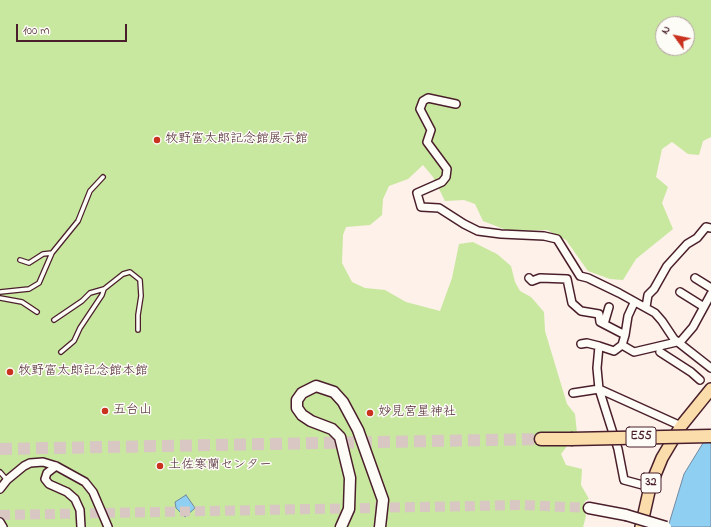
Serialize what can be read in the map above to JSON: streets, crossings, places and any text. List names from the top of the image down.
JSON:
{
  "streets": {
    "highway": ["E55"],
    "main road": ["32"]
  },
  "places": [
    "牧野富太郎記念館展示館",
    "牧野富太郎記念館本館",
    "五台山",
    "妙見宮星神社",
    "土佐寒蘭センター"
  ],
  "scale_bar": "100 m",
  "north": "top left"
}
